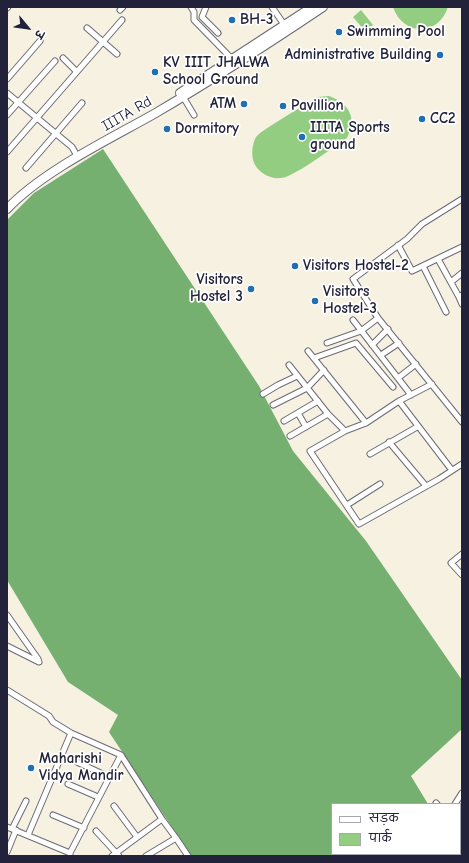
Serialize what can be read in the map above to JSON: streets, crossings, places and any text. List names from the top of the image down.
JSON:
{
  "streets": {
    "main road": ["IIITA Rd"]
  },
  "places": [
    "BH-3",
    "Swimming Pool",
    "Administrative Building",
    "KV IIIT JHALWA School Ground",
    "ATM",
    "Pavillion",
    "CC2",
    "Dormitory",
    "IIITA Sports ground",
    "Visitors Hostel-2",
    "Visitors Hostel 3",
    "Visitors Hostel-3",
    "Maharishi Vidya Mandir"
  ],
  "legend": ["सड़क", "पार्क"],
  "north": "bottom right"
}
